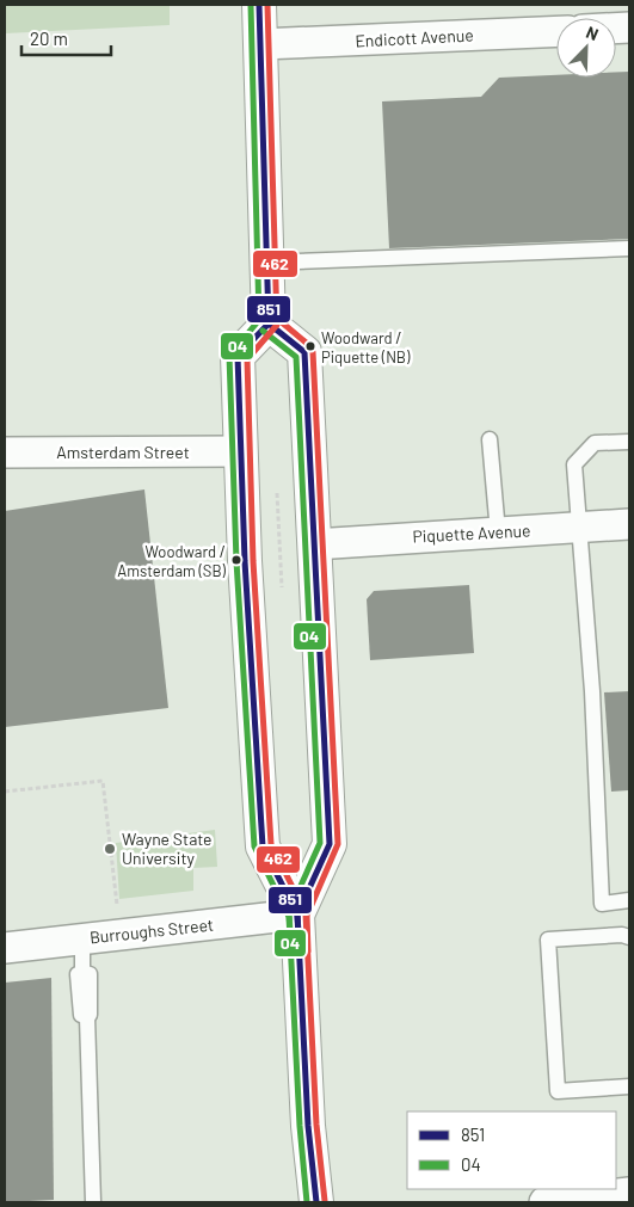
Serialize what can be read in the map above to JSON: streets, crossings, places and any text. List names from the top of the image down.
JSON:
{
  "streets": {
    "street": [
      "Endicott Avenue",
      "Amsterdam Street",
      "Piquette Avenue",
      "Burroughs Street"
    ]
  },
  "places": ["Woodward / Piquette (NB)", "Woodward / Amsterdam (SB)", "Wayne State University"],
  "lines": ["transit line 851", "transit line 04", "transit line 462"],
  "legend": ["851", "04"],
  "scale_bar": "20 m",
  "north": "top right"
}
